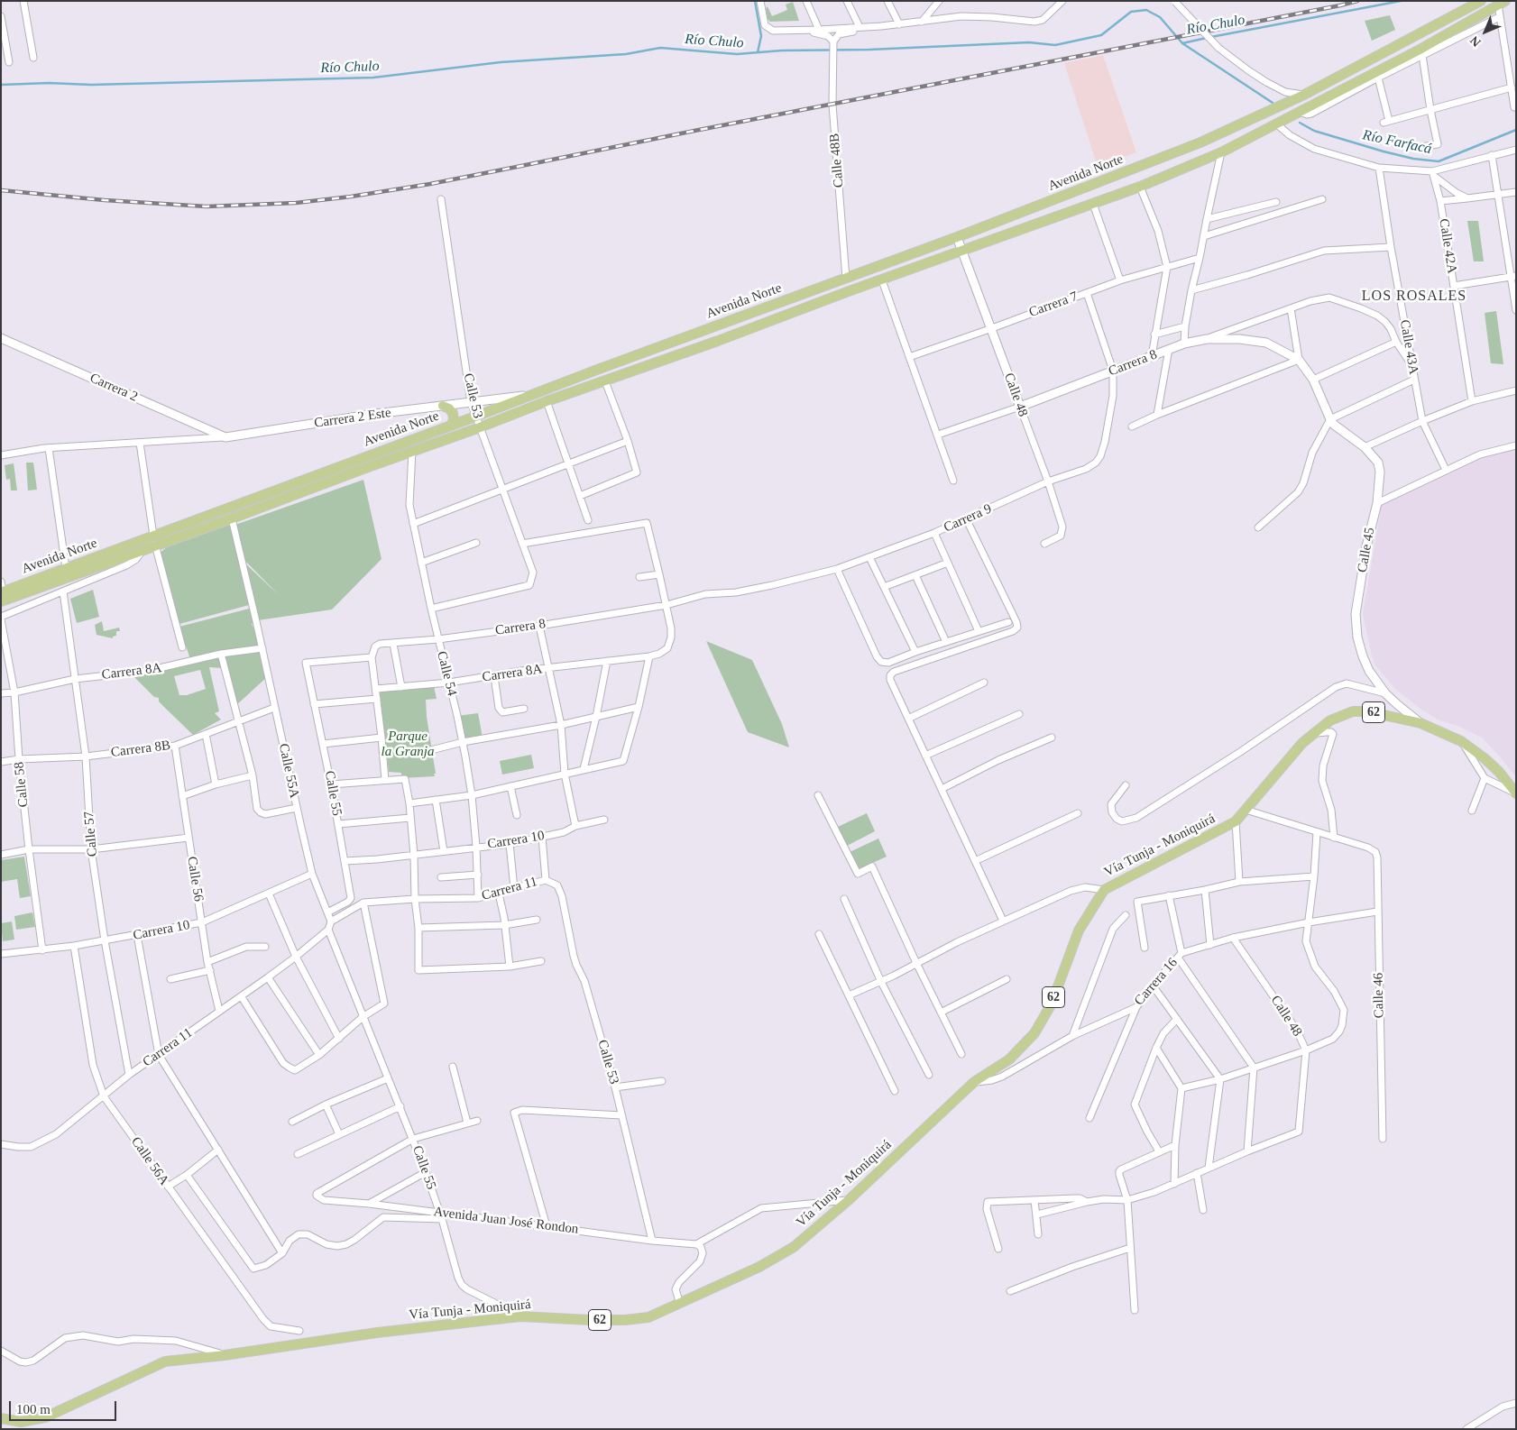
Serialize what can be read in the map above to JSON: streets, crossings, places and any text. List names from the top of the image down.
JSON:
{
  "streets": {
    "main road": ["Avenida Norte", "62", "Vía Tunja - Moniquirá"],
    "street": [
      "Calle 48B",
      "Calle 42A",
      "Carrera 7",
      "Calle 43A",
      "Carrera 8",
      "Carrera 2",
      "Calle 48",
      "Calle 53",
      "Carrera 2 Este",
      "Carrera 9",
      "Calle 45",
      "Carrera 8A",
      "Calle 54",
      "Carrera 8B",
      "Calle 55A",
      "Calle 58",
      "Calle 55",
      "Calle 57",
      "Carrera 10",
      "Calle 56",
      "Carrera 11",
      "Carrera 16",
      "Calle 46",
      "Calle 56A",
      "Avenida Juan José Rondon"
    ]
  },
  "crossings": [
    ["Calle 48B", "Avenida Norte"],
    ["Avenida Norte", "Calle 48"],
    ["Avenida Norte", "Calle 53"],
    ["Avenida Norte", "Carrera 2 Este"],
    ["Avenida Norte", "Calle 54"],
    ["Avenida Norte", "Calle 55A"],
    ["Avenida Norte", "Calle 58"],
    ["Avenida Norte", "Calle 57"],
    ["Carrera 7", "Calle 48"],
    ["Carrera 8", "Calle 48"],
    ["Carrera 8", "Carrera 9"],
    ["Carrera 8", "Calle 54"],
    ["Carrera 8", "Calle 55"],
    ["Carrera 2", "Carrera 2 Este"],
    ["Calle 48", "Carrera 9"],
    ["Calle 48", "Carrera 16"],
    ["Calle 53", "Carrera 2 Este"],
    ["Calle 53", "Calle 54"],
    ["Calle 53", "Carrera 11"],
    ["Calle 53", "Avenida Juan José Rondon"],
    ["Calle 45", "Vía Tunja - Moniquirá"],
    ["Carrera 8A", "Calle 54"],
    ["Carrera 8A", "Calle 55A"],
    ["Carrera 8A", "Calle 58"],
    ["Carrera 8A", "Calle 57"],
    ["Calle 54", "Carrera 10"],
    ["Calle 54", "Carrera 11"],
    ["Carrera 8B", "Calle 55A"],
    ["Carrera 8B", "Calle 58"],
    ["Carrera 8B", "Calle 57"],
    ["Carrera 8B", "Calle 56"],
    ["Calle 55A", "Calle 55"],
    ["Calle 55A", "Carrera 10"],
    ["Calle 55A", "Carrera 11"],
    ["Calle 58", "Carrera 10"],
    ["Calle 55", "Carrera 10"],
    ["Calle 55", "Vía Tunja - Moniquirá"],
    ["Calle 55", "Avenida Juan José Rondon"],
    ["Calle 57", "Carrera 10"],
    ["Calle 57", "Carrera 11"],
    ["Carrera 10", "Calle 56"],
    ["Carrera 10", "Calle 56A"],
    ["Vía Tunja - Moniquirá", "Carrera 16"],
    ["Calle 56", "Carrera 11"],
    ["Carrera 11", "Calle 56A"],
    ["Carrera 16", "Calle 46"]
  ],
  "districts": ["LOS ROSALES"],
  "water": ["Río Chulo", "Río Farfacá"],
  "parks": ["Parque la Granja"],
  "scale_bar": "100 m",
  "north": "bottom left"
}
